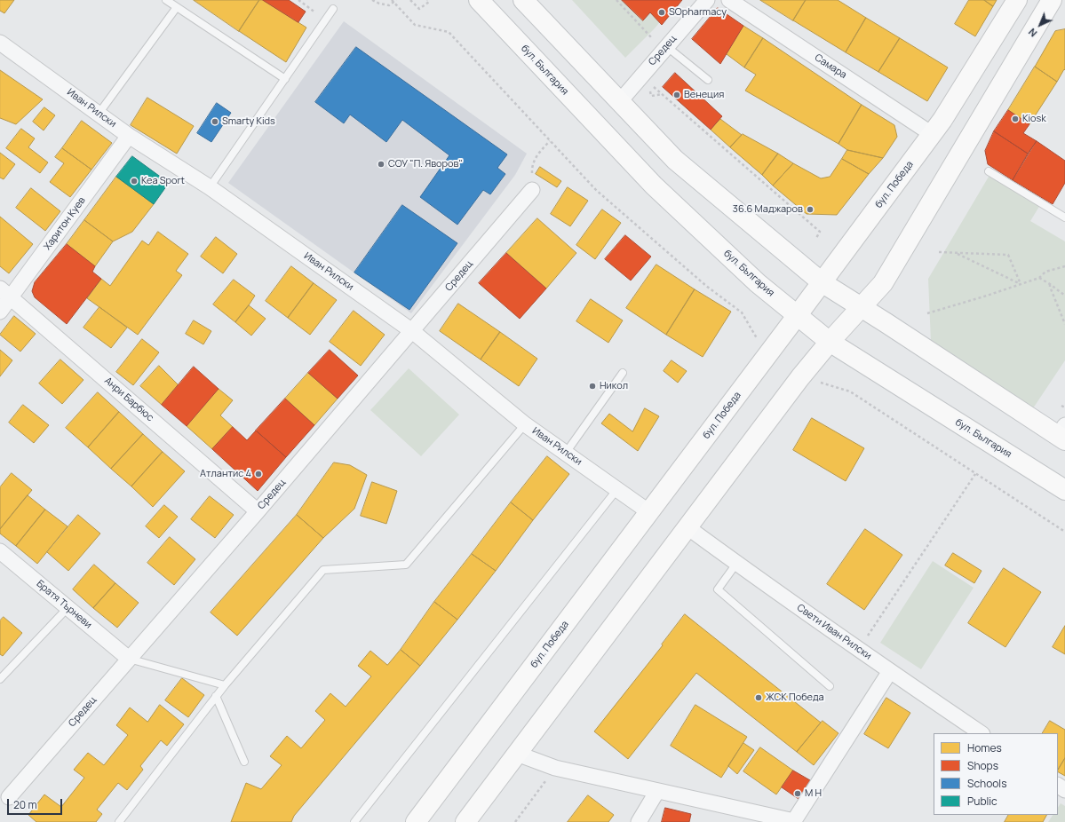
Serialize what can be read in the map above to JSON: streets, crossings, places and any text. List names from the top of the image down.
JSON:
{
  "streets": {
    "main road": ["бул. България", "бул. Победа"],
    "street": [
      "Средец",
      "Самара",
      "Иван Рилски",
      "Харитон Куев",
      "Анри Барбюс",
      "Братя Търневи",
      "Свети Иван Рилски"
    ]
  },
  "crossings": [
    ["Средец", "Иван Рилски"],
    ["Средец", "Анри Барбюс"],
    ["Средец", "Братя Търневи"],
    ["Самара", "бул. Победа"],
    ["бул. България", "бул. Победа"],
    ["Иван Рилски", "бул. Победа"],
    ["Иван Рилски", "Харитон Куев"],
    ["Харитон Куев", "Анри Барбюс"]
  ],
  "places": [
    "SOpharmacy",
    "Венеция",
    "Kiosk",
    "Smarty Kids",
    "СОУ \"П. Яворов\"",
    "Kea Sport",
    "36.6 Маджаров",
    "Никол",
    "Атлантис 4",
    "ЖСК Победа",
    "М Н"
  ],
  "legend": [
    "Homes",
    "Shops",
    "Schools",
    "Public"
  ],
  "scale_bar": "20 m",
  "north": "bottom left"
}
